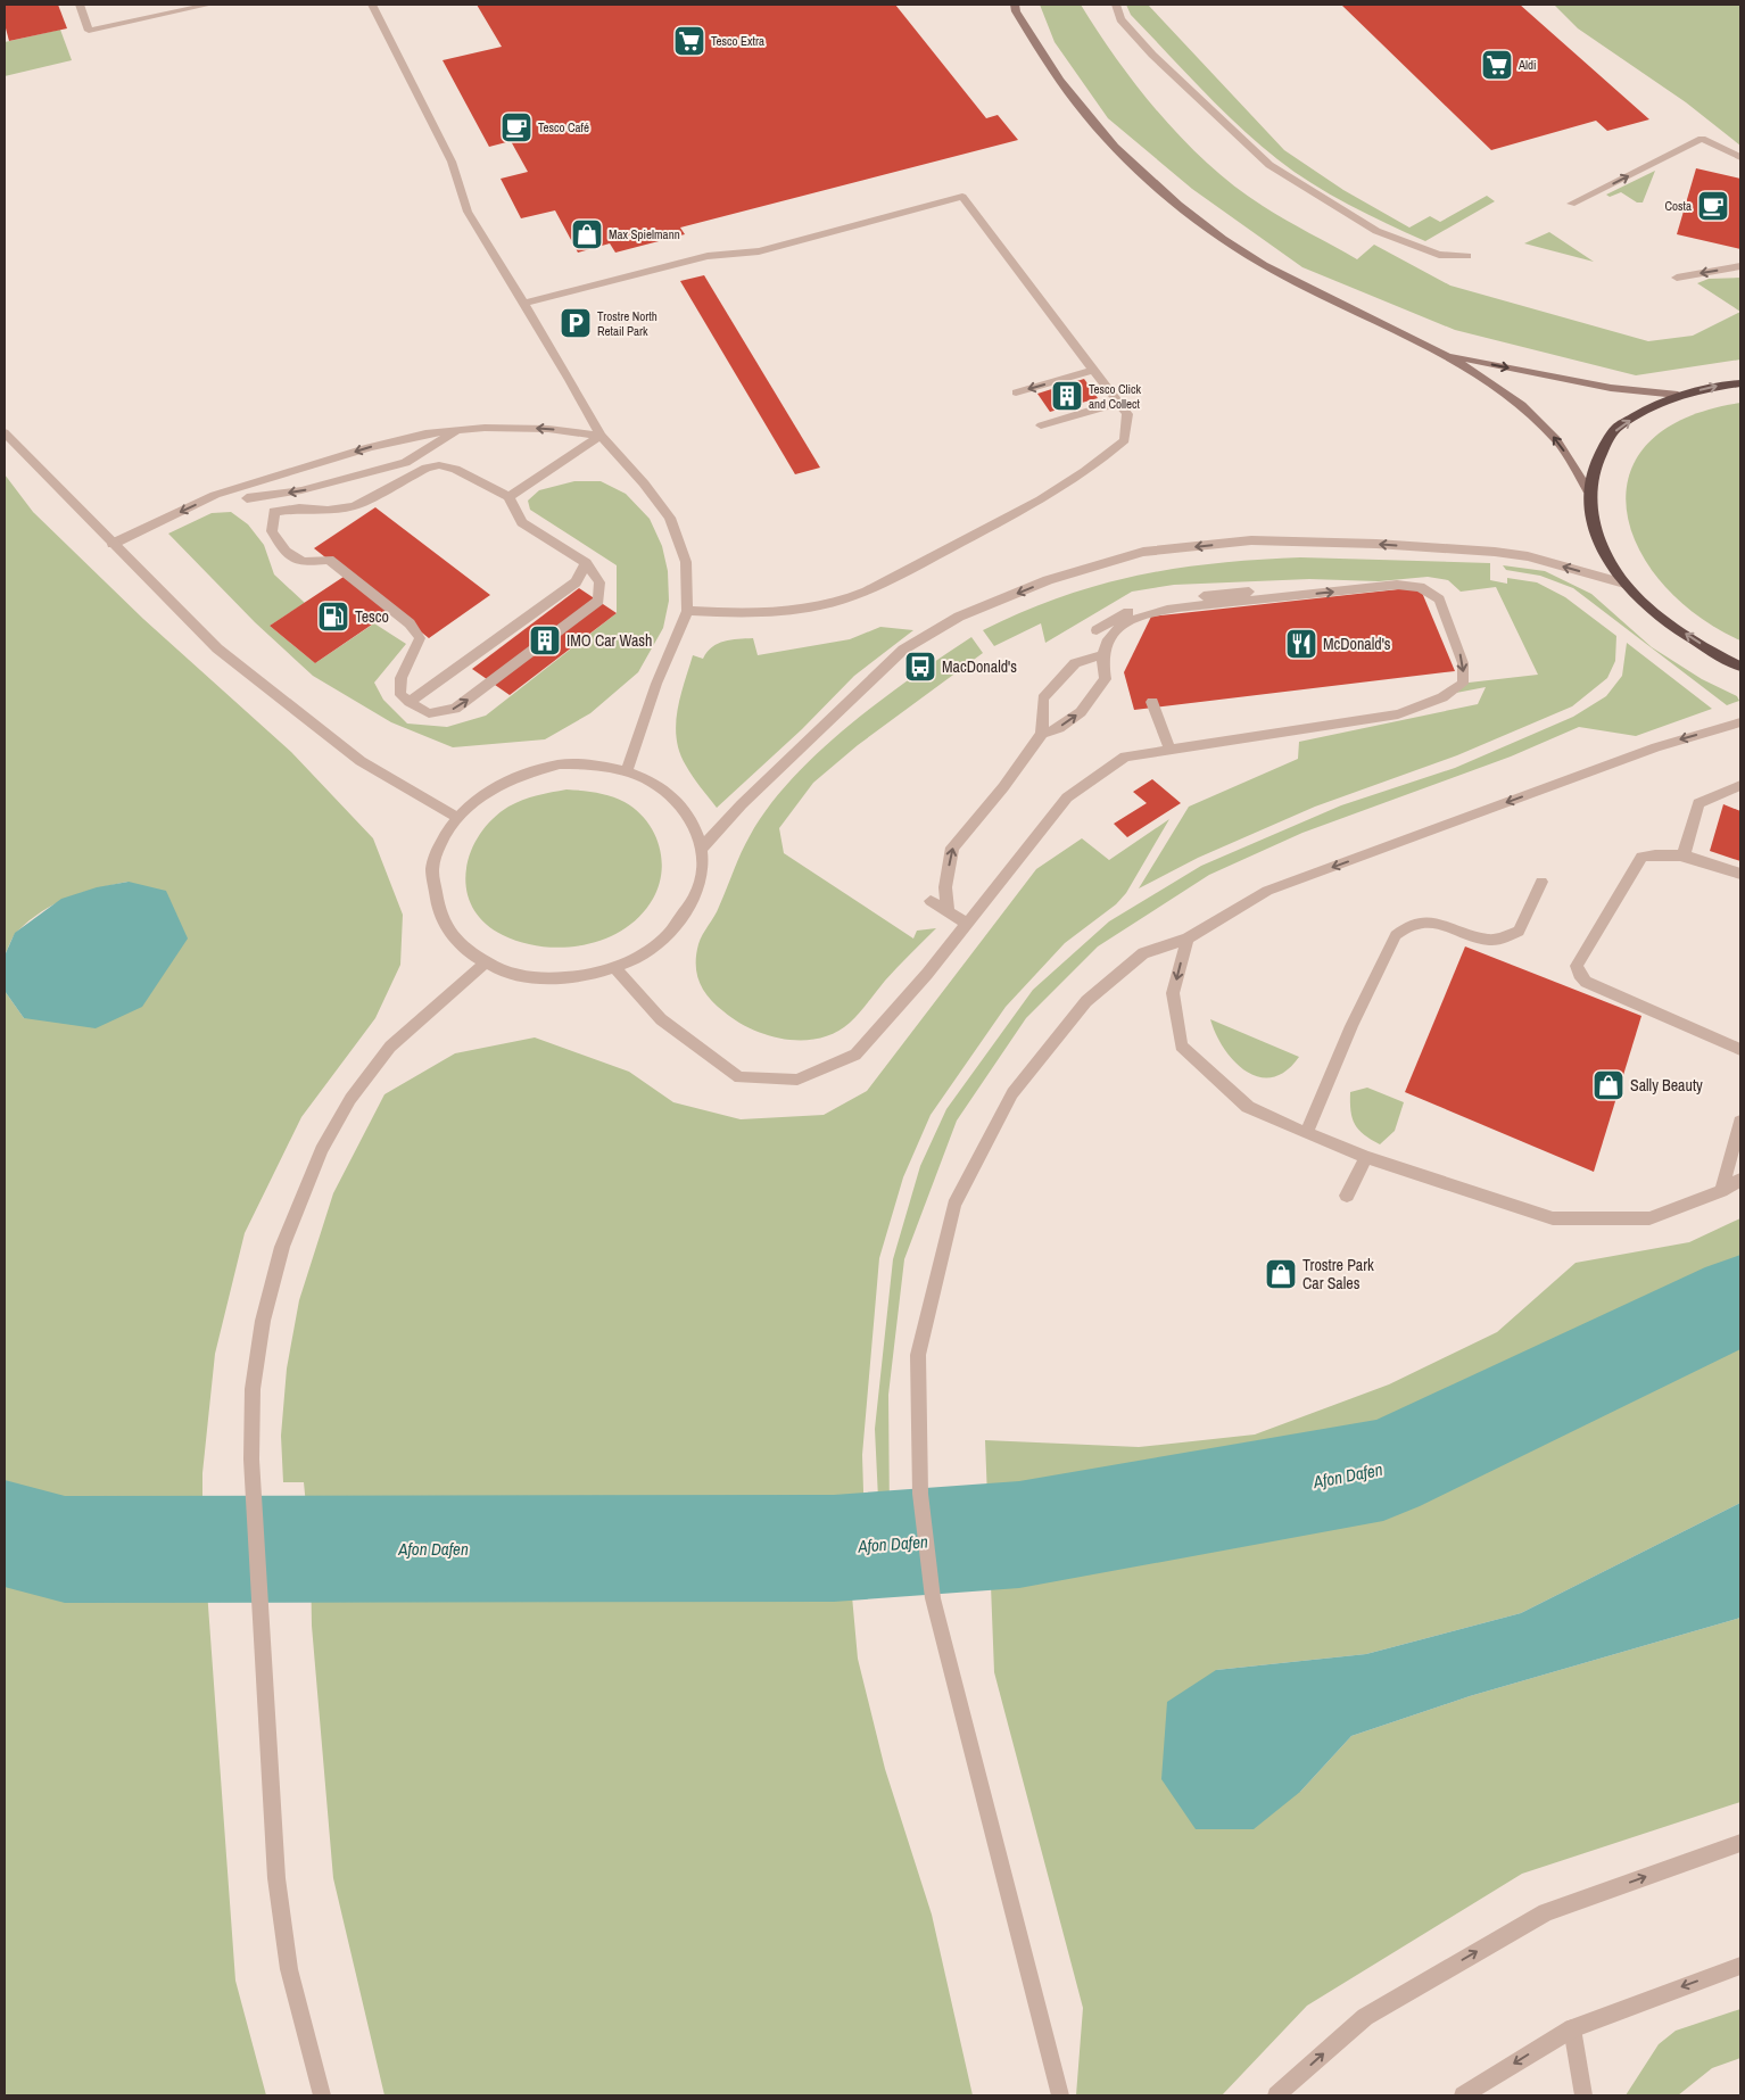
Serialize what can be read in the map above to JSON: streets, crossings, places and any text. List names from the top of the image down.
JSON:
{
  "water": ["Afon Dafen"],
  "places": {
    "supermarket": ["Tesco Extra", "Aldi"],
    "cafe": ["Tesco Café", "Costa"],
    "shop": ["Max Spielmann", "Sally Beauty", "Trostre Park Car Sales"],
    "parking": ["Trostre North Retail Park"],
    "building": ["Tesco Click and Collect", "IMO Car Wash"],
    "fuel station": ["Tesco"],
    "restaurant": ["McDonald's"],
    "bus stop": ["MacDonald's"]
  }
}
